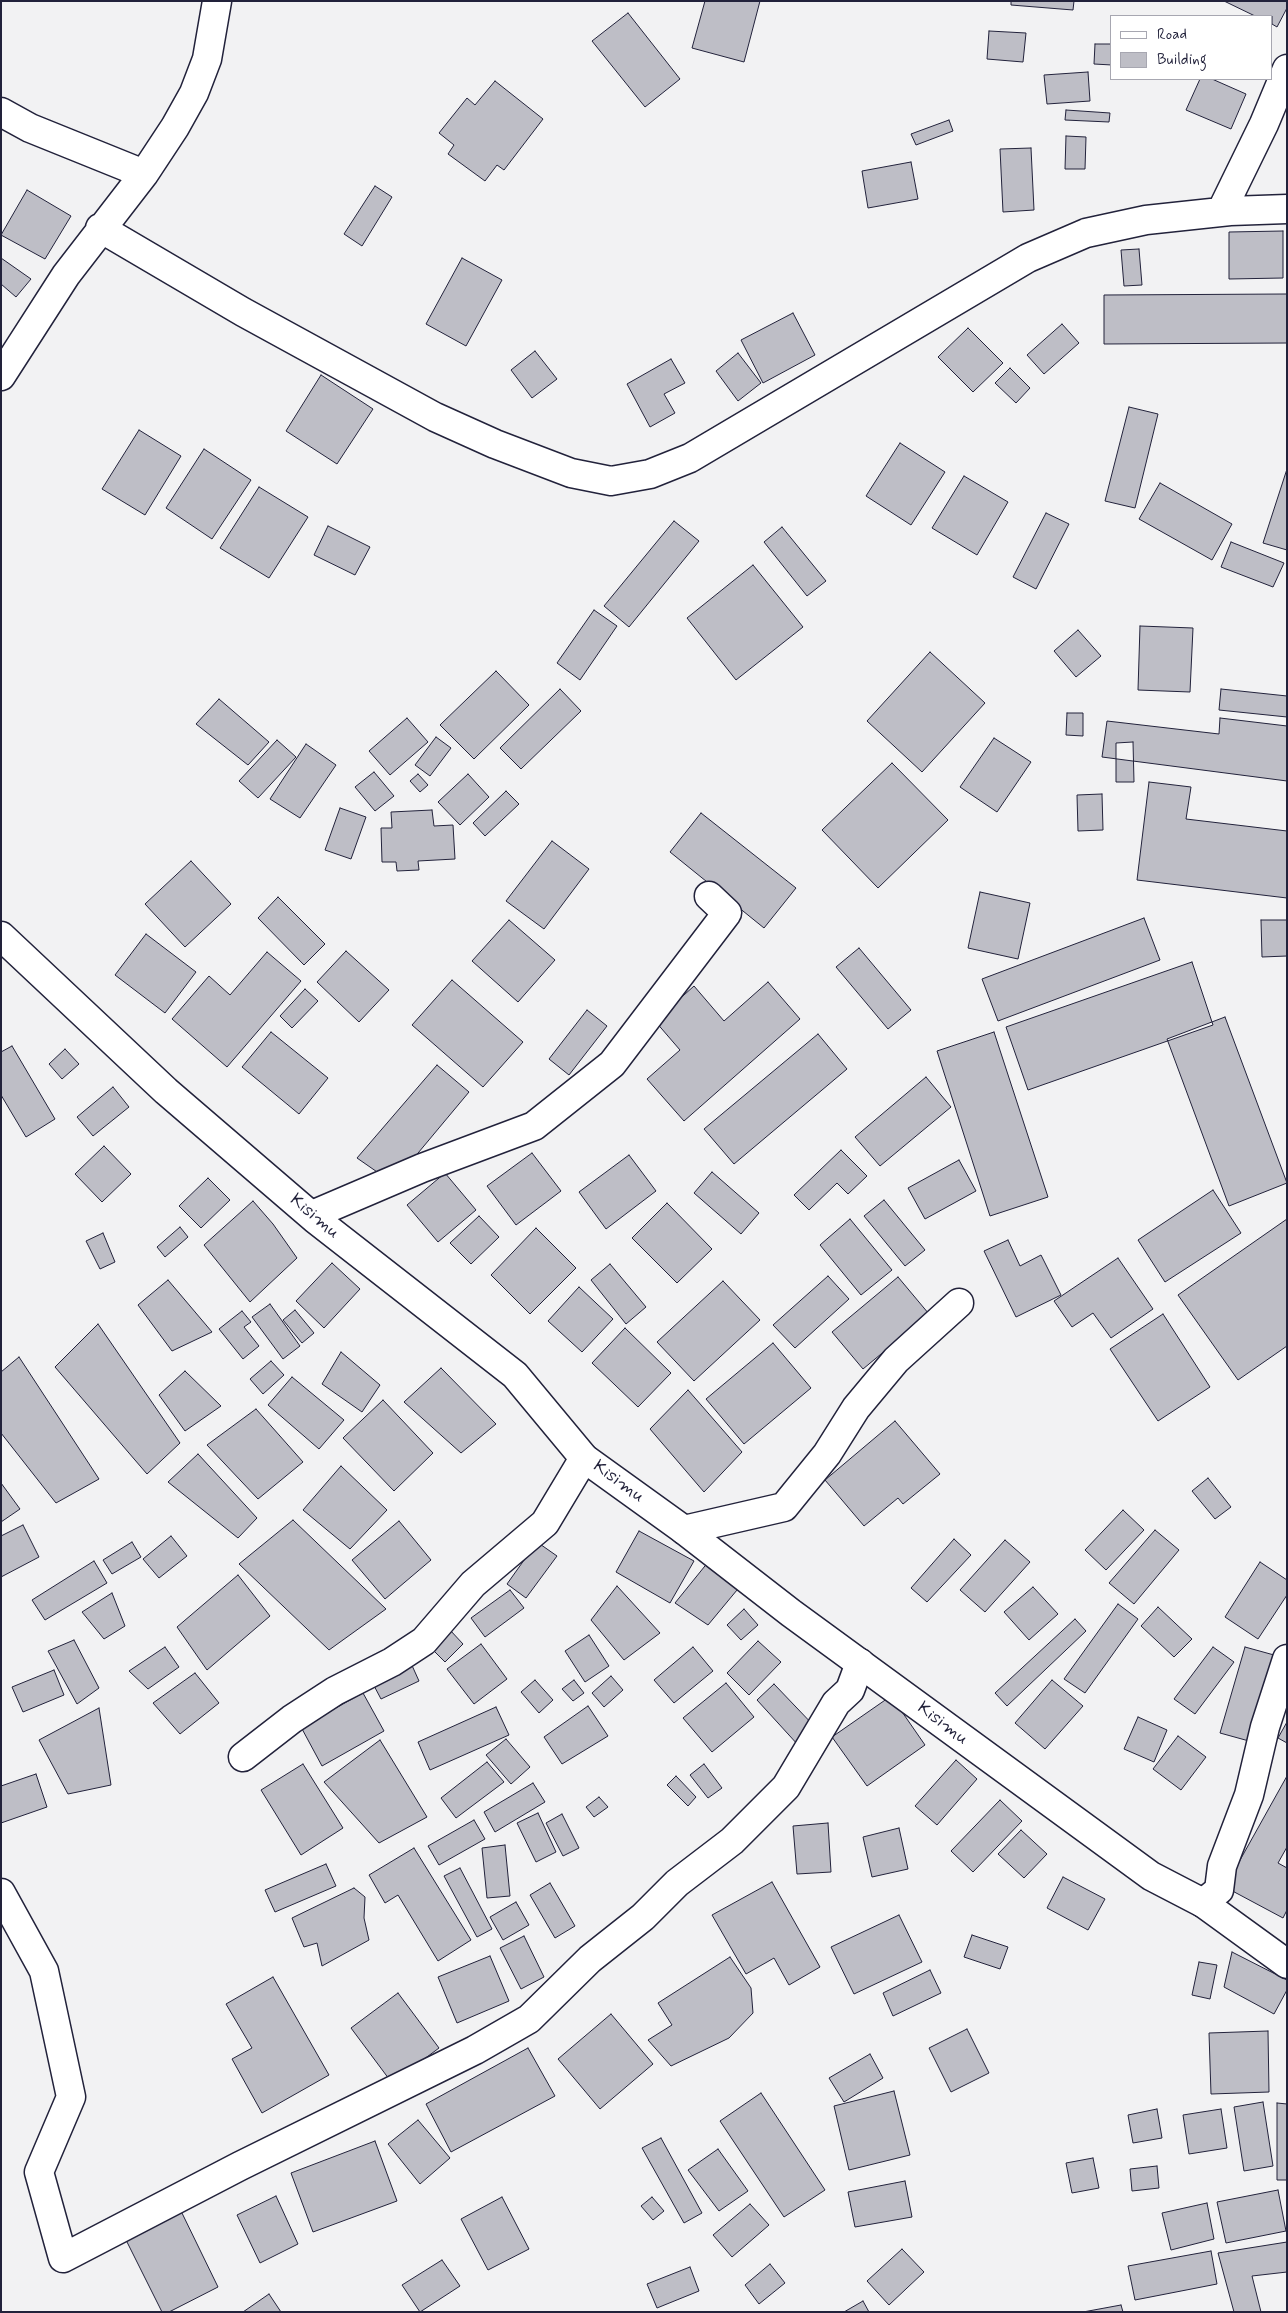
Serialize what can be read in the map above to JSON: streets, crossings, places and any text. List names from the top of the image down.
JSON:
{
  "streets": {
    "street": ["Kisimu"]
  },
  "legend": ["Road", "Building"]
}
